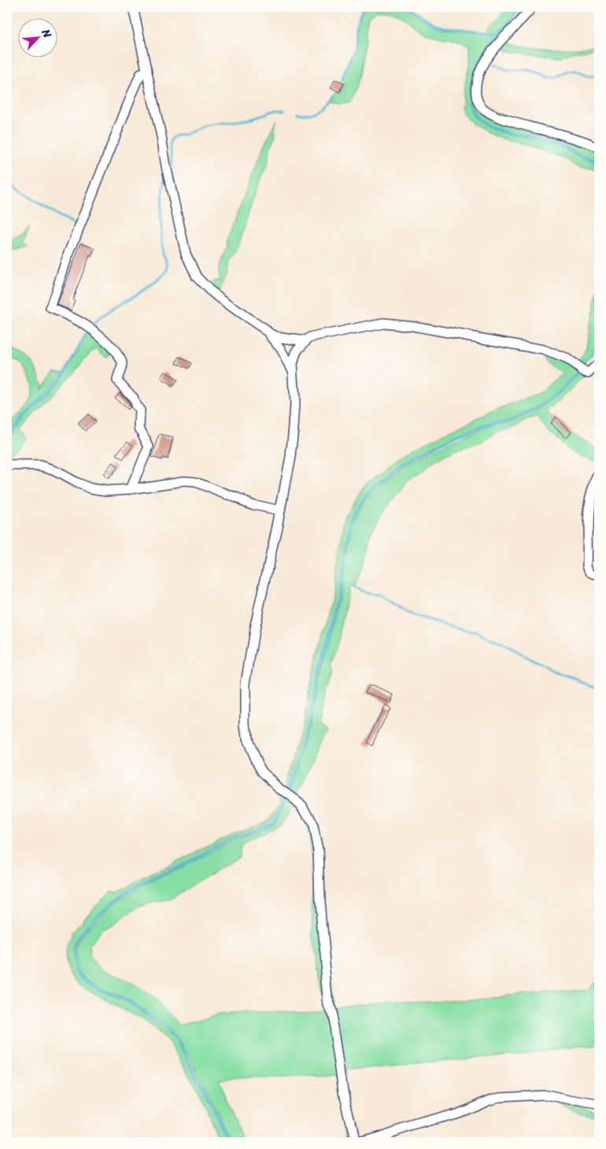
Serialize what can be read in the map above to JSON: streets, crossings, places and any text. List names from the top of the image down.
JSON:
{
  "north": "top right"
}
